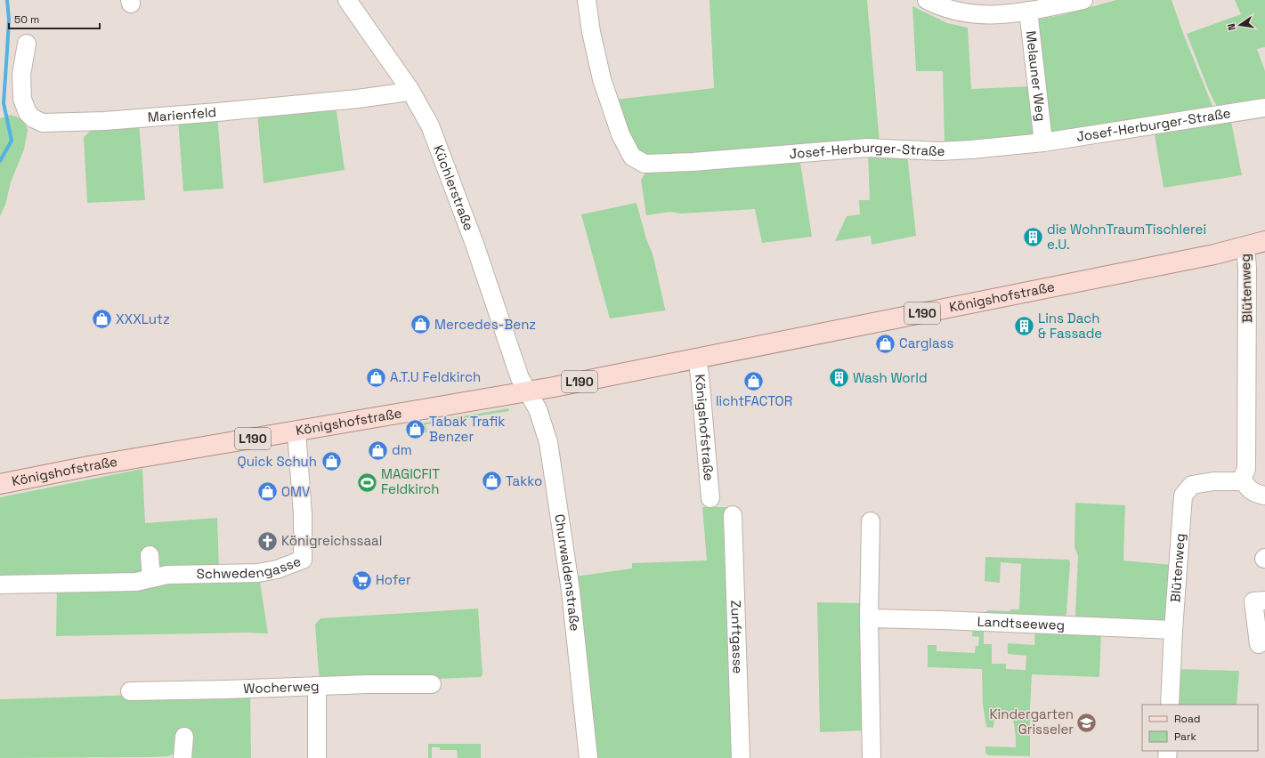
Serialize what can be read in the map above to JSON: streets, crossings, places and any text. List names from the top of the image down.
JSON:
{
  "streets": {
    "main road": ["Königshofstraße", "L190"],
    "street": [
      "Melauner Weg",
      "Marienfeld",
      "Josef-Herburger-Straße",
      "Küchlerstraße",
      "Blütenweg",
      "Schwedengasse",
      "Churwaldenstraße",
      "Landtseeweg",
      "Zunftgasse",
      "Wocherweg"
    ]
  },
  "crossings": [
    ["Melauner Weg", "Josef-Herburger-Straße"],
    ["Marienfeld", "Küchlerstraße"],
    ["Küchlerstraße", "Königshofstraße"],
    ["Küchlerstraße", "Churwaldenstraße"],
    ["Blütenweg", "Königshofstraße"],
    ["Blütenweg", "Landtseeweg"],
    ["Königshofstraße", "Schwedengasse"],
    ["Königshofstraße", "Churwaldenstraße"]
  ],
  "places": {
    "building": ["die WohnTraumTischlerei e.U.", "Lins Dach & Fassade", "Wash World"],
    "shop": [
      "XXXLutz",
      "Mercedes-Benz",
      "Carglass",
      "A.T.U Feldkirch",
      "lichtFACTOR",
      "Tabak Trafik Benzer",
      "dm",
      "Quick Schuh",
      "Takko",
      "OMV"
    ],
    "sports": ["MAGICFIT Feldkirch"],
    "church": ["Königreichssaal"],
    "supermarket": ["Hofer"],
    "school or university": ["Kindergarten Grisseler"]
  },
  "legend": ["Road", "Park"],
  "scale_bar": "50 m",
  "north": "left"
}
